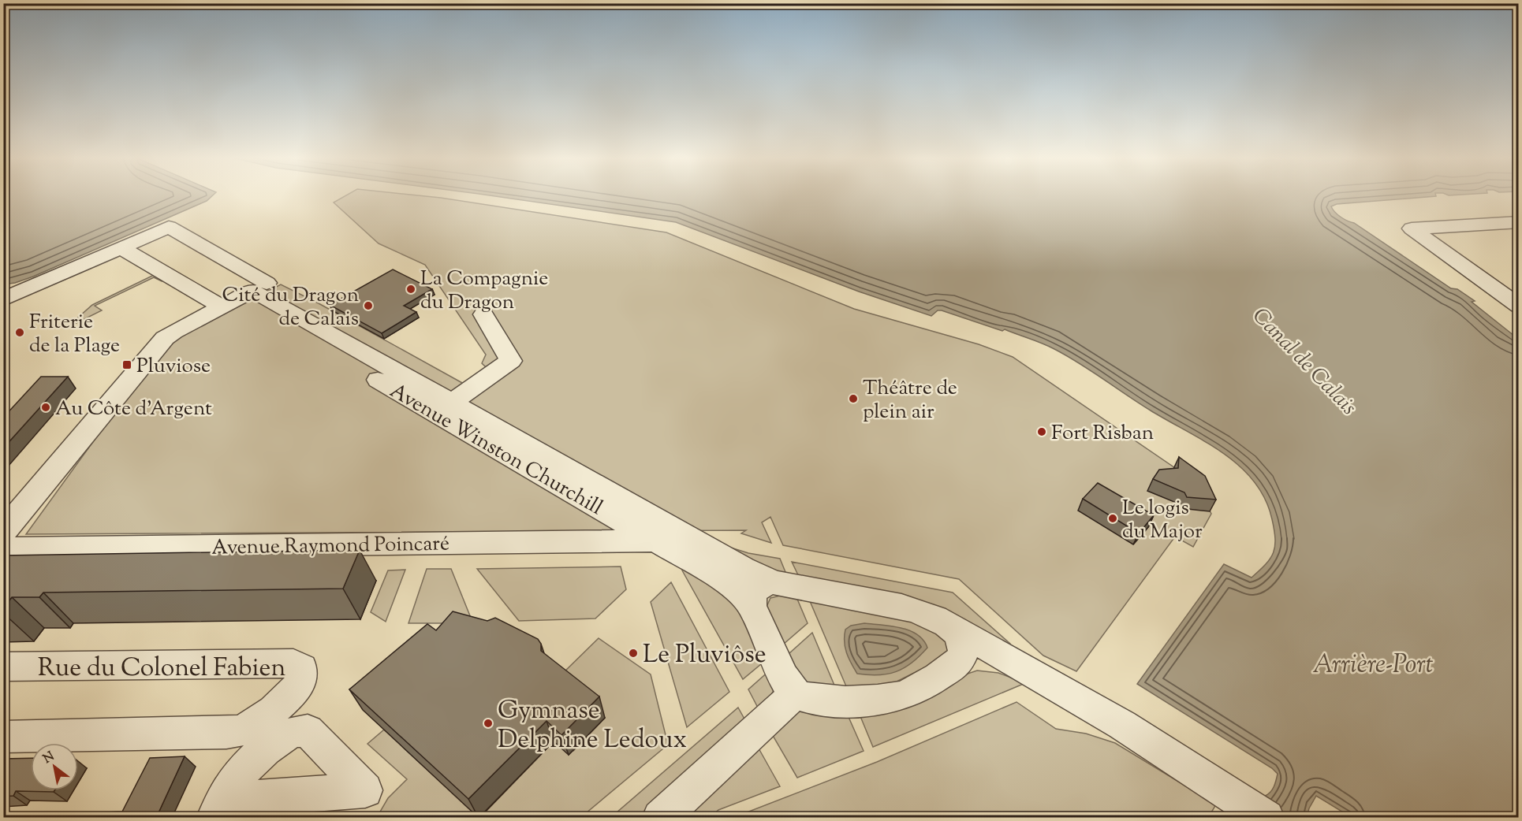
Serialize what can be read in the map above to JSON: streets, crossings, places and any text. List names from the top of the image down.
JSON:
{
  "streets": {
    "street": ["Avenue Winston Churchill", "Avenue Raymond Poincaré", "Rue du Colonel Fabien"]
  },
  "crossings": [
    ["Avenue Winston Churchill", "Avenue Raymond Poincaré"]
  ],
  "water": ["Canal de Calais", "Arrière-Port"],
  "places": {
    "other": [
      "La Compagnie du Dragon",
      "Cité du Dragon de Calais",
      "Friterie de la Plage",
      "Théâtre de plein air",
      "Au Côte d'Argent",
      "Fort Risban",
      "Le logis du Major",
      "Le Pluviôse",
      "Gymnase Delphine Ledoux"
    ],
    "transit": ["Pluviose"]
  },
  "north": "top left"
}
